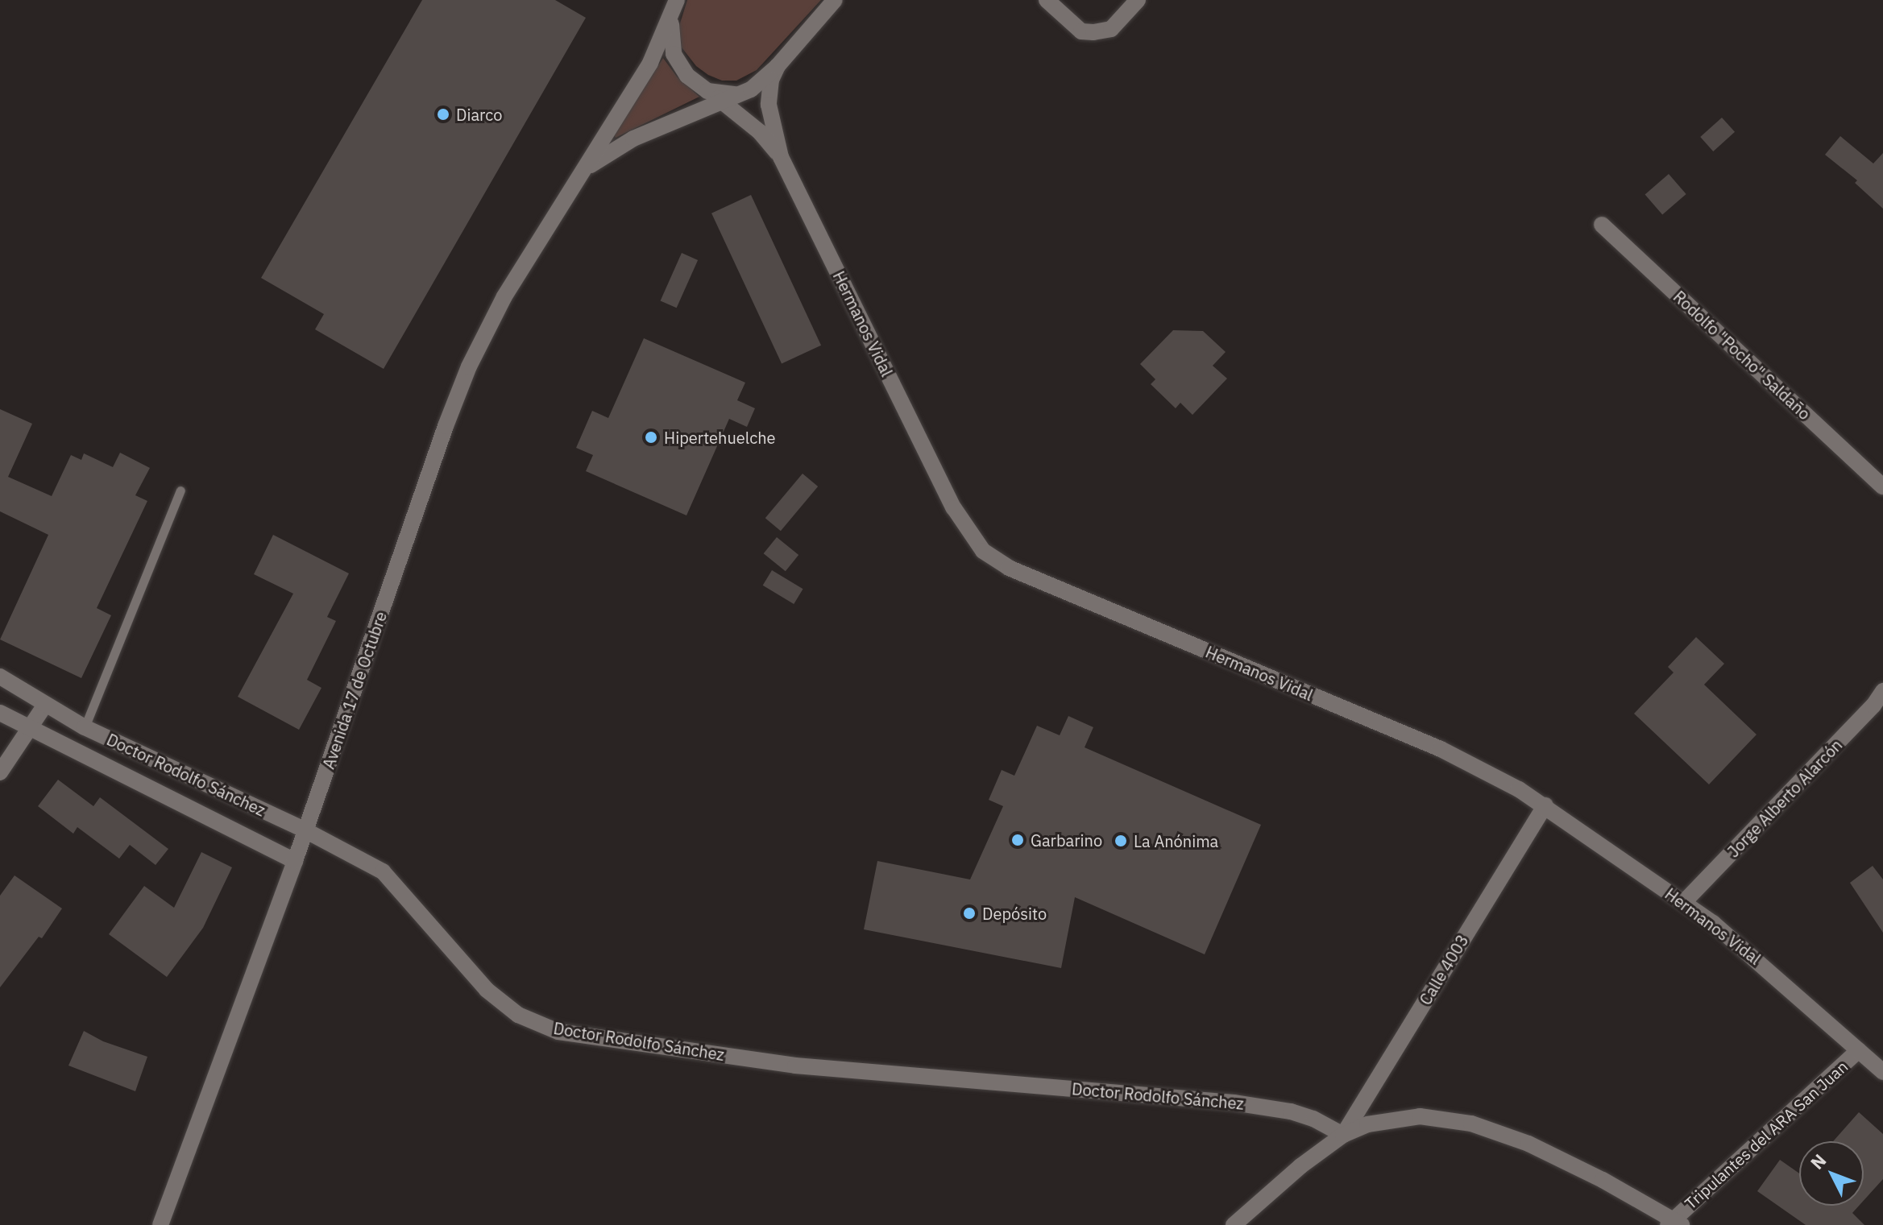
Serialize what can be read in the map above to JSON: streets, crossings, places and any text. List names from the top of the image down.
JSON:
{
  "streets": {
    "street": [
      "Hermanos Vidal",
      "Rodolfo \"Pocho\" Saldaño",
      "Avenida 17 de Octubre",
      "Doctor Rodolfo Sánchez",
      "Jorge Alberto Alarcón",
      "Calle 4003",
      "Tripulantes del ARA San Juan"
    ]
  },
  "crossings": [
    ["Hermanos Vidal", "Avenida 17 de Octubre"],
    ["Hermanos Vidal", "Jorge Alberto Alarcón"],
    ["Hermanos Vidal", "Calle 4003"],
    ["Hermanos Vidal", "Tripulantes del ARA San Juan"],
    ["Avenida 17 de Octubre", "Doctor Rodolfo Sánchez"],
    ["Doctor Rodolfo Sánchez", "Calle 4003"]
  ],
  "places": [
    "Diarco",
    "Hipertehuelche",
    "Garbarino",
    "La Anónima",
    "Depósito"
  ],
  "north": "top left"
}
